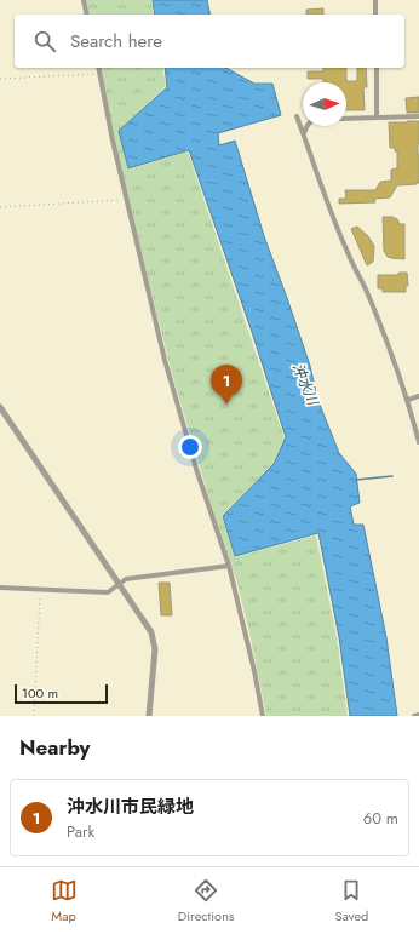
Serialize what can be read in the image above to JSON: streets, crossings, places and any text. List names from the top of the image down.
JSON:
{
  "water": ["沖水川"],
  "scale_bar": "100 m",
  "north": "right",
  "page": {
    "search": "Search here",
    "pins": "1",
    "scale": "100 m",
    "heading": "Nearby",
    "list": [
      {
        "mark": "1",
        "name": "沖水川市民緑地",
        "note": "Park",
        "value": "60 m"
      }
    ],
    "nav": ["Map", "Directions", "Saved"]
  }
}
